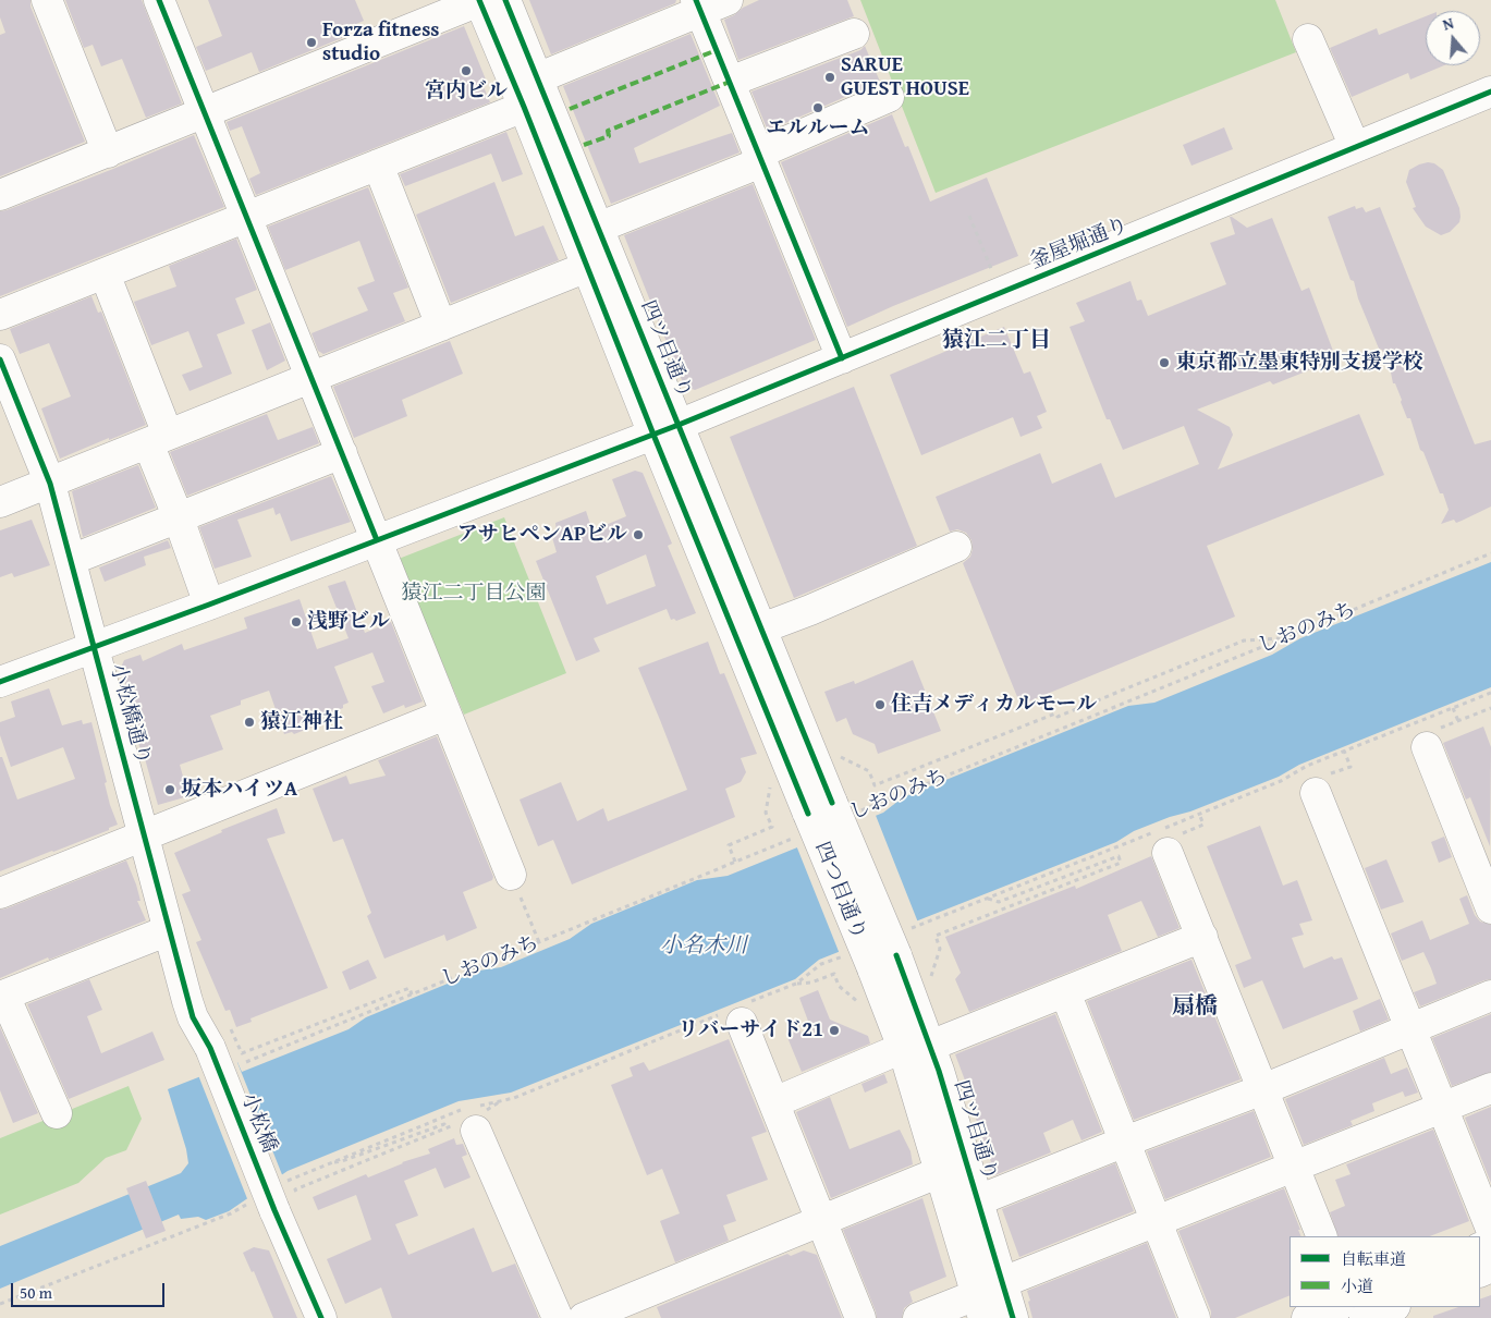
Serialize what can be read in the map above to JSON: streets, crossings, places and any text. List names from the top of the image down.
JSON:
{
  "streets": {
    "street": [
      "釜屋堀通り",
      "四ツ目通り",
      "小松橋通り",
      "小松橋"
    ],
    "path": ["しおのみち"]
  },
  "crossings": [
    ["釜屋堀通り", "四ツ目通り"],
    ["釜屋堀通り", "小松橋通り"],
    ["四ツ目通り", "しおのみち"],
    ["小松橋通り", "小松橋"]
  ],
  "districts": ["猿江二丁目", "扇橋"],
  "water": ["小名木川"],
  "parks": ["猿江二丁目公園"],
  "places": [
    "Forza fitness studio",
    "宮内ビル",
    "SARUE GUEST HOUSE",
    "エルルーム",
    "東京都立墨東特別支援学校",
    "アサヒペンAPビル",
    "浅野ビル",
    "住吉メディカルモール",
    "猿江神社",
    "坂本ハイツA",
    "リバーサイド21"
  ],
  "legend": ["自転車道", "小道"],
  "scale_bar": "50 m",
  "north": "top"
}
